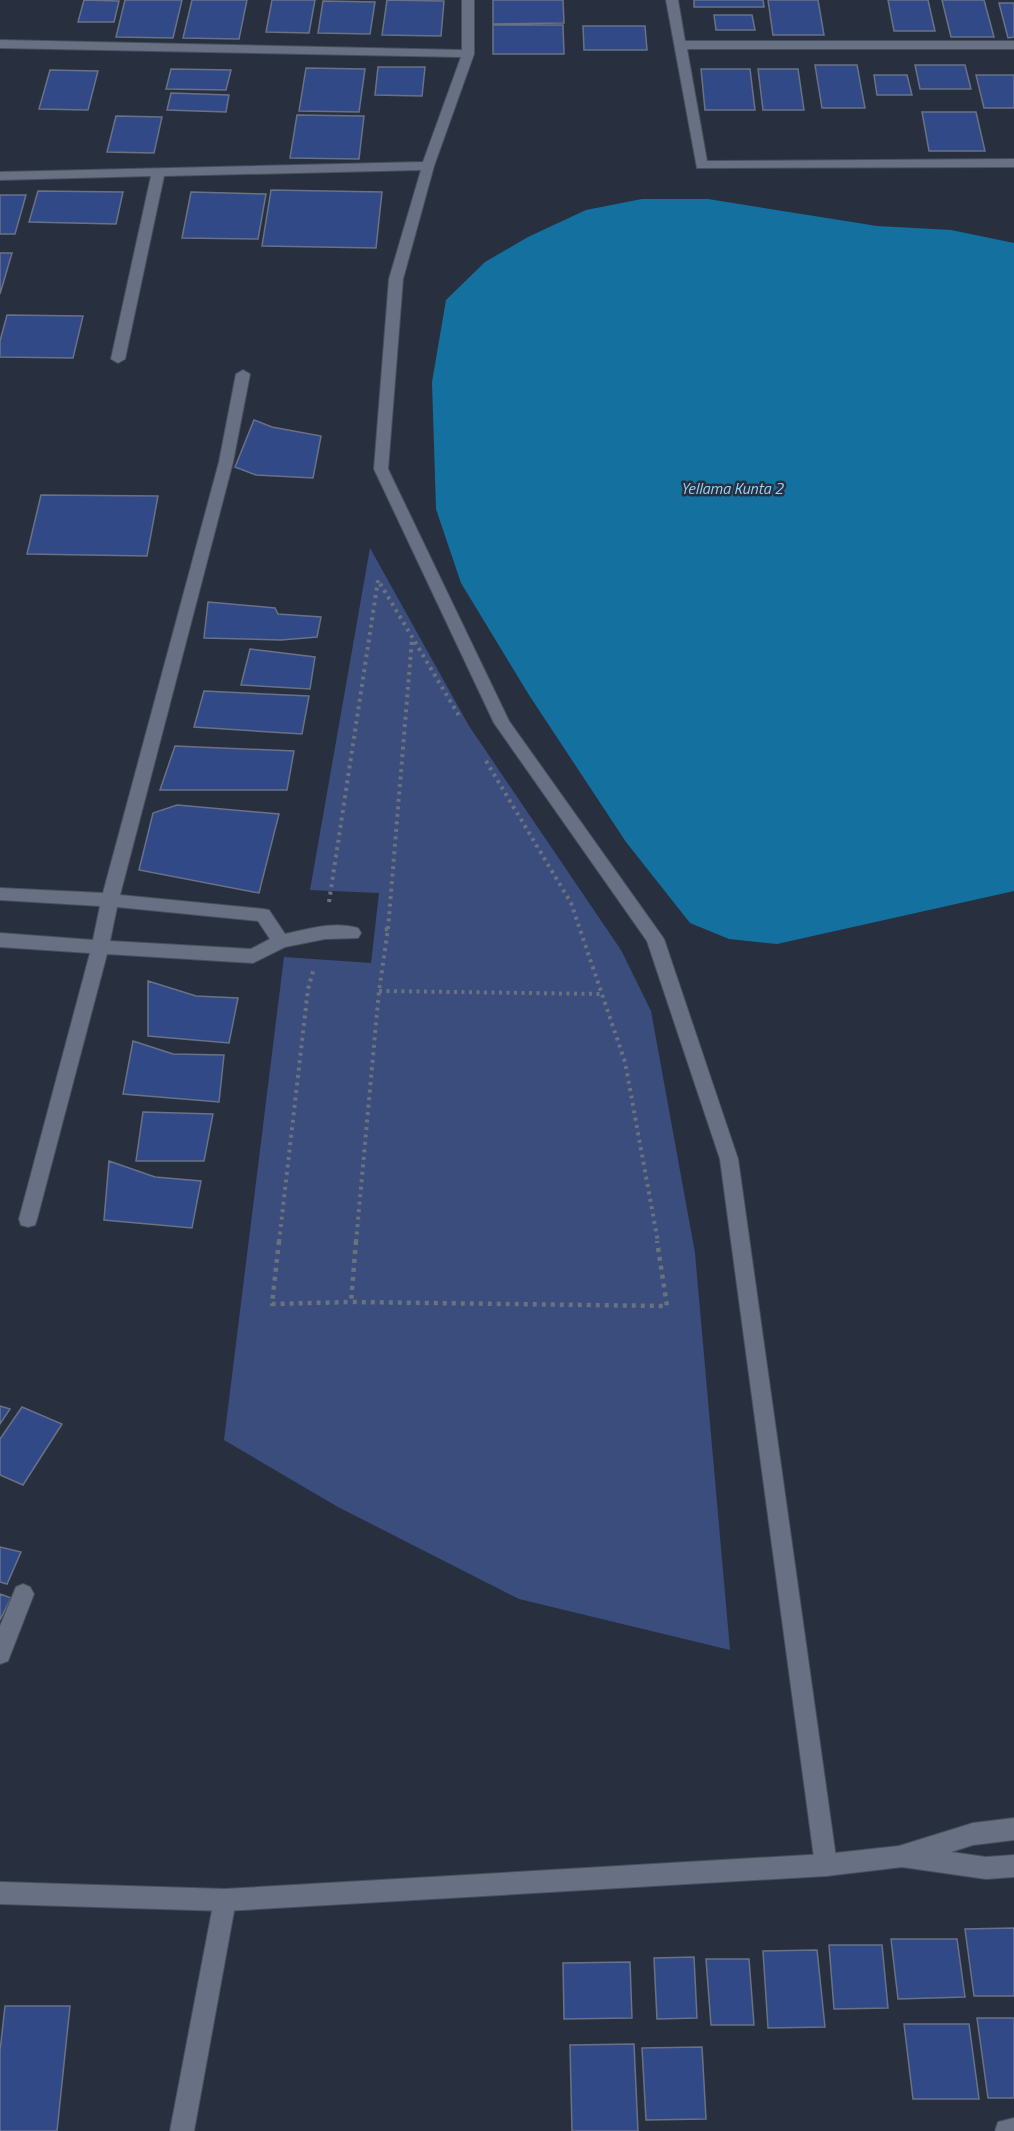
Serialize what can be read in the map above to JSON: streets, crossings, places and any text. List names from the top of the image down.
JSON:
{
  "water": ["Yellama Kunta 2"]
}
